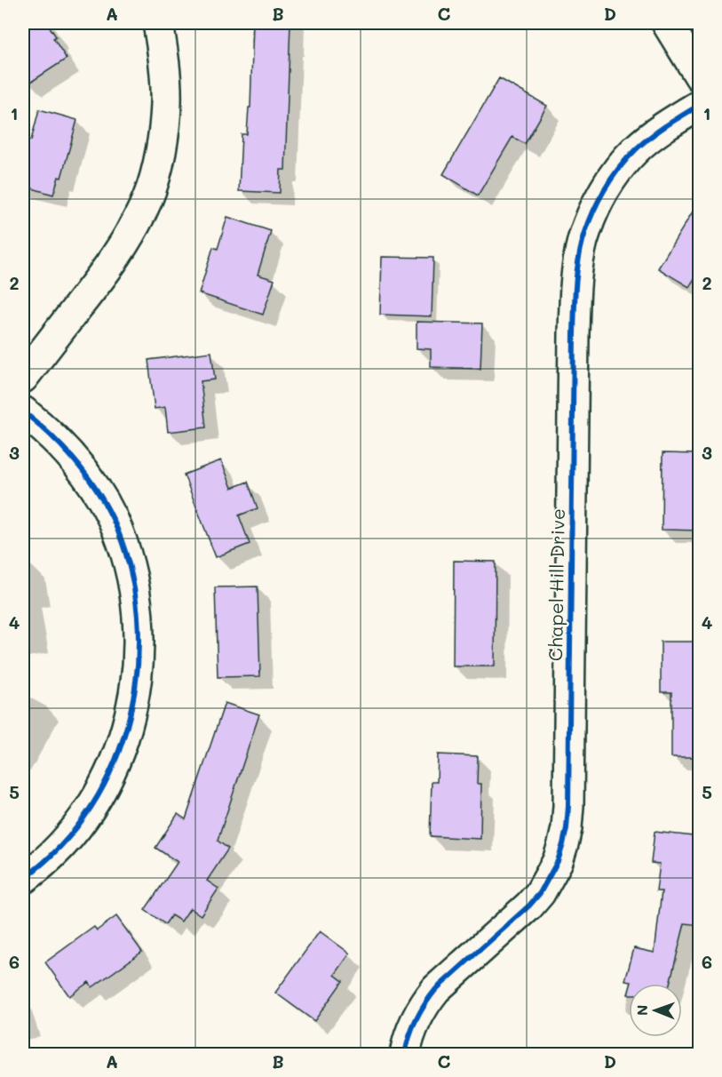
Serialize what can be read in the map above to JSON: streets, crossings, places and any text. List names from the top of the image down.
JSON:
{
  "streets": {
    "street": ["Chapel Hill Drive"]
  },
  "north": "left",
  "grid": {
    "columns": [
      "A",
      "B",
      "C",
      "D"
    ],
    "rows": [
      "1",
      "2",
      "3",
      "4",
      "5",
      "6"
    ]
  }
}
